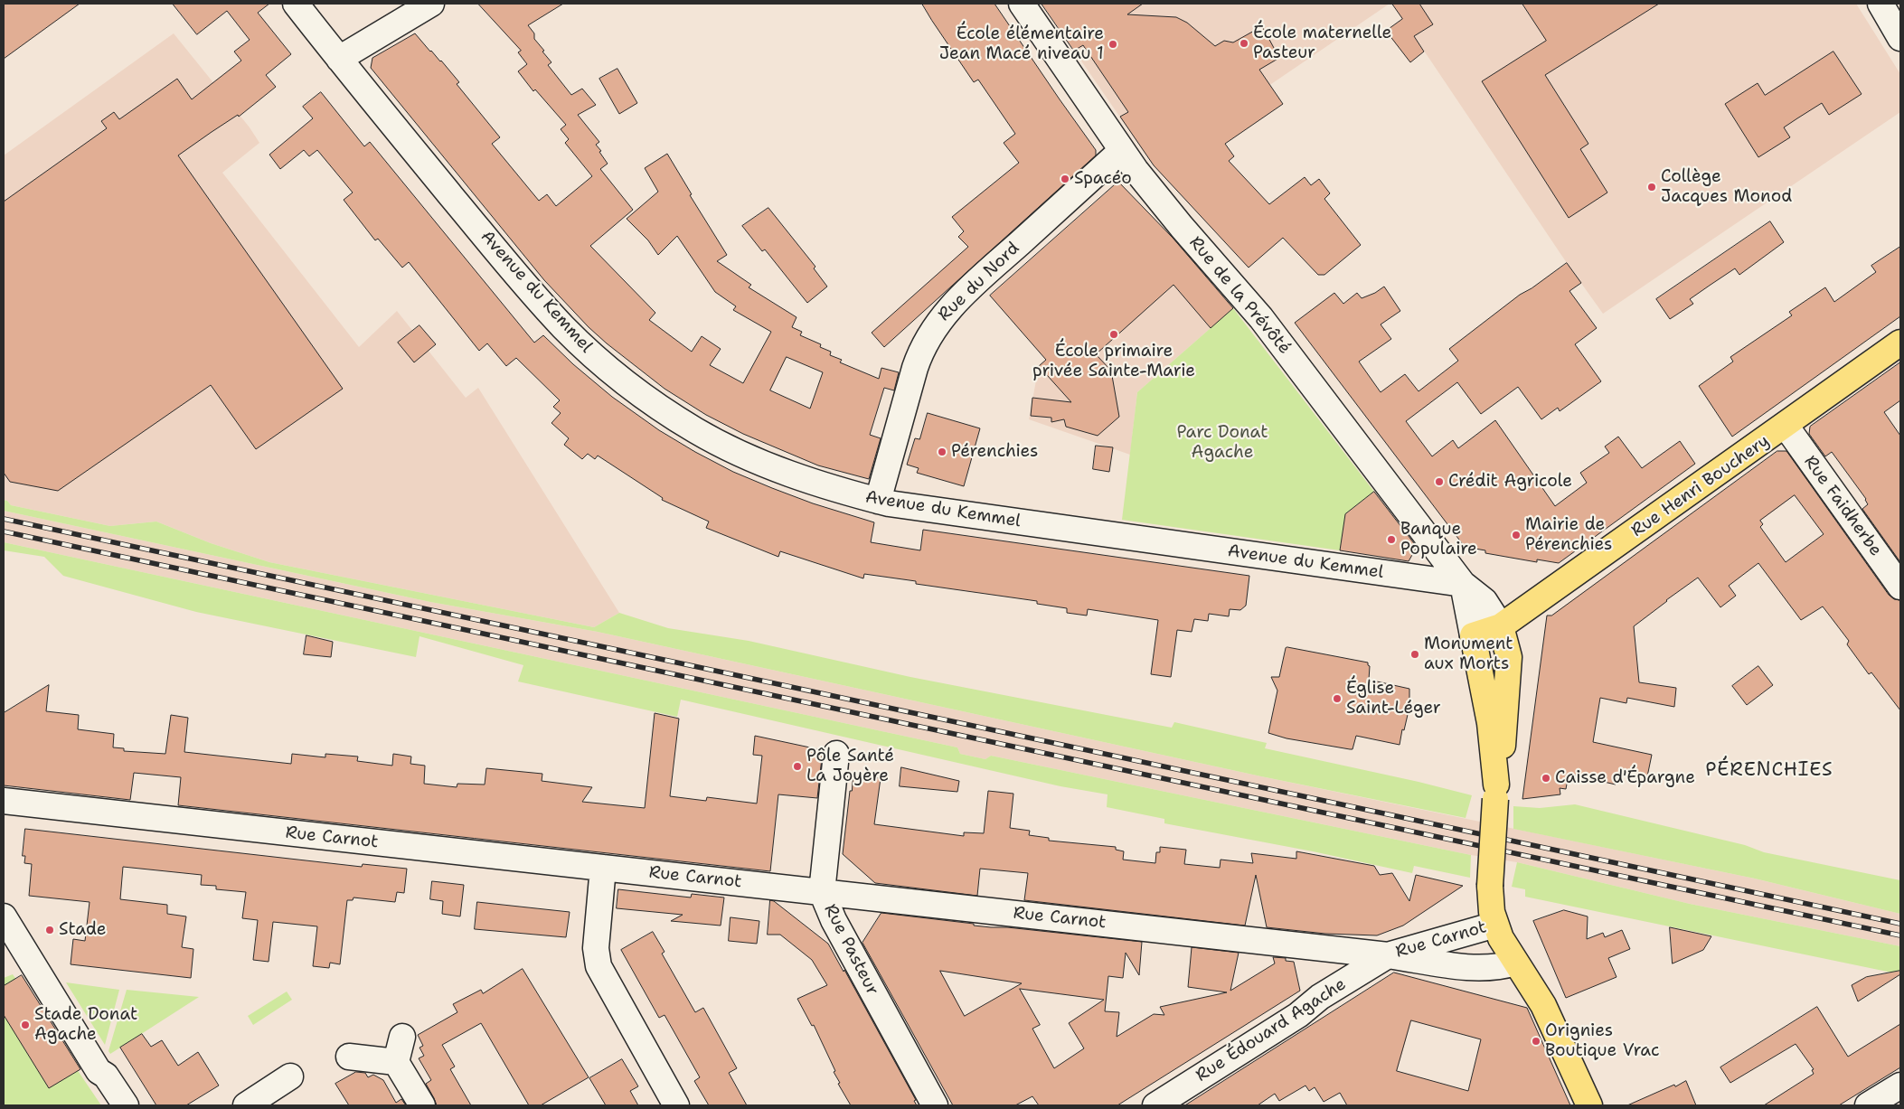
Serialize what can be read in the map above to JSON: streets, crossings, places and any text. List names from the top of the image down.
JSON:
{
  "streets": {
    "main road": ["Rue Henri Bouchery"],
    "street": [
      "Rue du Nord",
      "Avenue du Kemmel",
      "Rue de la Prévôté",
      "Rue Faidherbe",
      "Rue Carnot",
      "Rue Pasteur",
      "Rue Édouard Agache"
    ]
  },
  "crossings": [
    ["Rue du Nord", "Avenue du Kemmel"],
    ["Rue du Nord", "Rue de la Prévôté"],
    ["Avenue du Kemmel", "Rue de la Prévôté"],
    ["Rue Henri Bouchery", "Rue Faidherbe"],
    ["Rue Carnot", "Rue Pasteur"],
    ["Rue Carnot", "Rue Édouard Agache"]
  ],
  "districts": ["PÉRENCHIES"],
  "parks": ["Parc Donat Agache"],
  "places": [
    "École maternelle Pasteur",
    "École élémentaire Jean Macé niveau 1",
    "Spacéo",
    "Collège Jacques Monod",
    "École primaire privée Sainte-Marie",
    "Pérenchies",
    "Crédit Agricole",
    "Mairie de Pérenchies",
    "Banque Populaire",
    "Monument aux Morts",
    "Église Saint-Léger",
    "Pôle Santé La Joyère",
    "Caisse d'Épargne",
    "Stade",
    "Stade Donat Agache",
    "Orignies Boutique Vrac"
  ]
}
